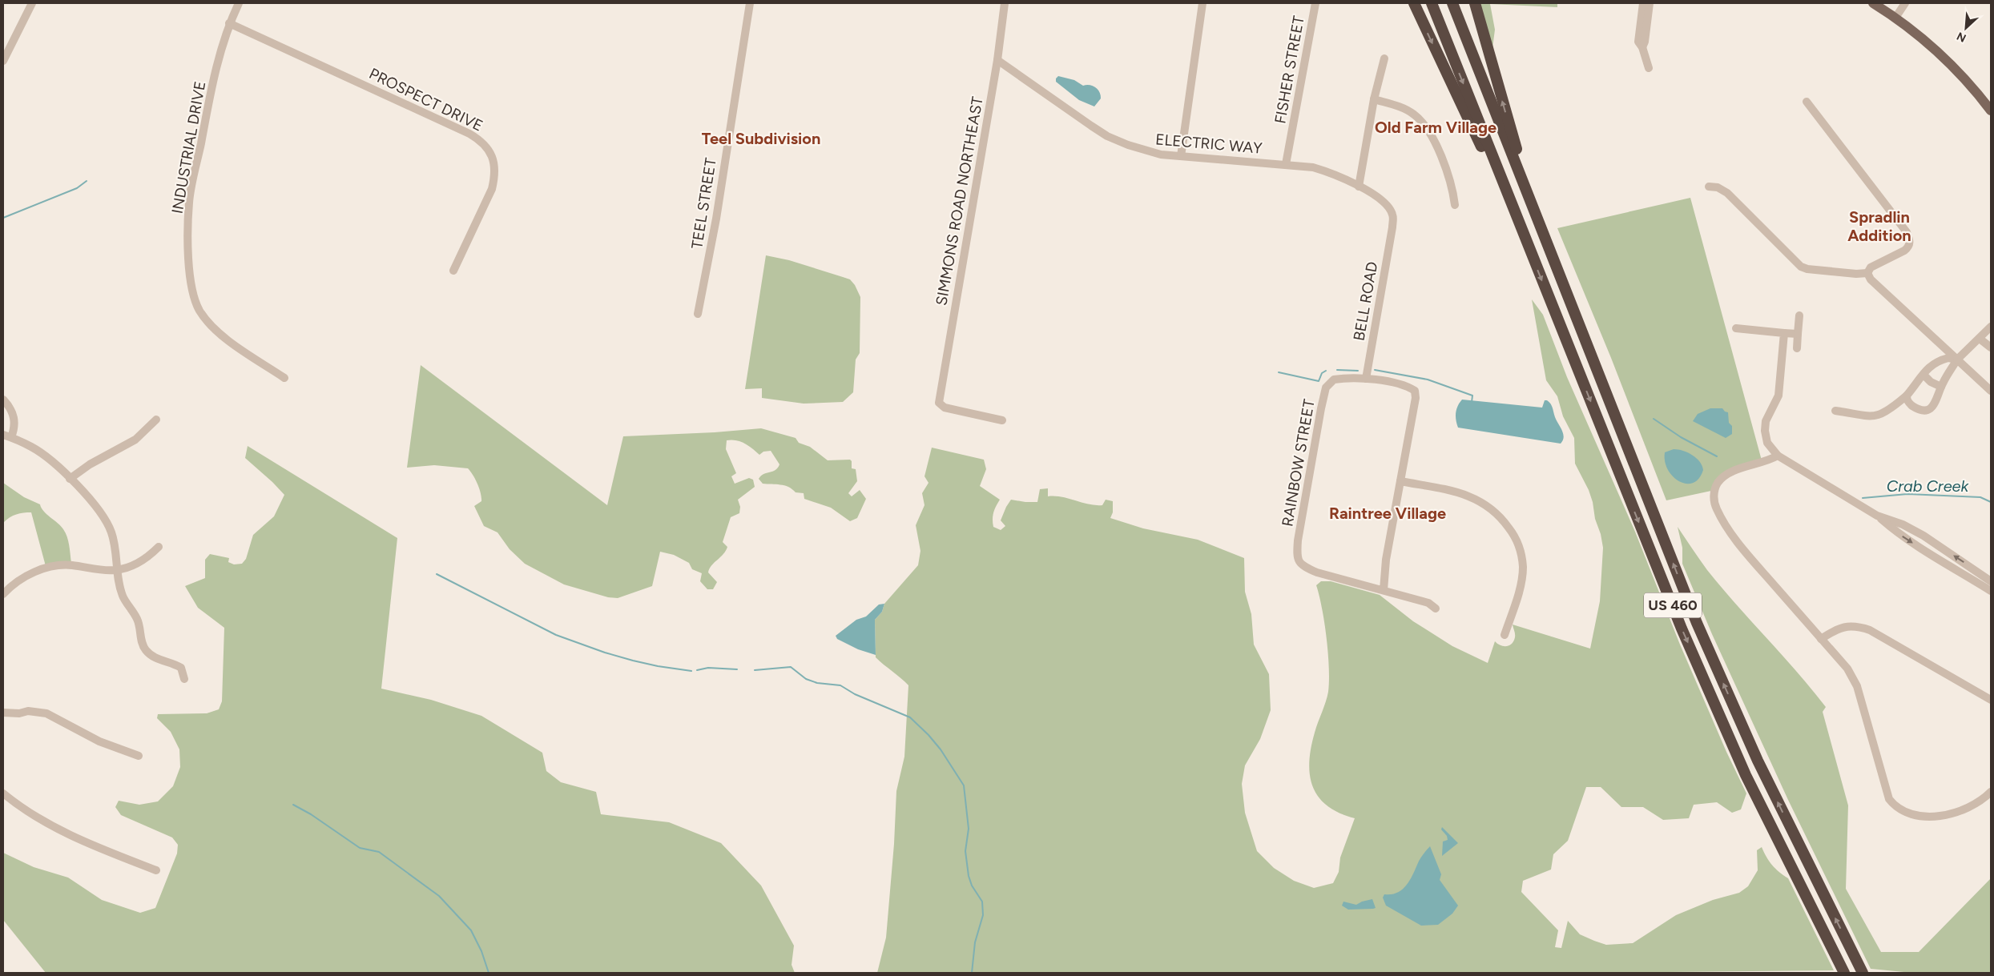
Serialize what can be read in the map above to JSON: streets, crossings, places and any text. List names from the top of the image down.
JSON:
{
  "streets": {
    "highway": ["US 460"],
    "street": [
      "FISHER STREET",
      "PROSPECT DRIVE",
      "ELECTRIC WAY",
      "INDUSTRIAL DRIVE",
      "SIMMONS ROAD NORTHEAST",
      "TEEL STREET",
      "BELL ROAD",
      "RAINBOW STREET"
    ]
  },
  "crossings": [
    ["FISHER STREET", "ELECTRIC WAY"],
    ["PROSPECT DRIVE", "INDUSTRIAL DRIVE"],
    ["ELECTRIC WAY", "SIMMONS ROAD NORTHEAST"],
    ["ELECTRIC WAY", "BELL ROAD"],
    ["BELL ROAD", "RAINBOW STREET"]
  ],
  "districts": [
    "Old Farm Village",
    "Teel Subdivision",
    "Spradlin Addition",
    "Raintree Village"
  ],
  "water": ["Crab Creek"],
  "north": "bottom left"
}
